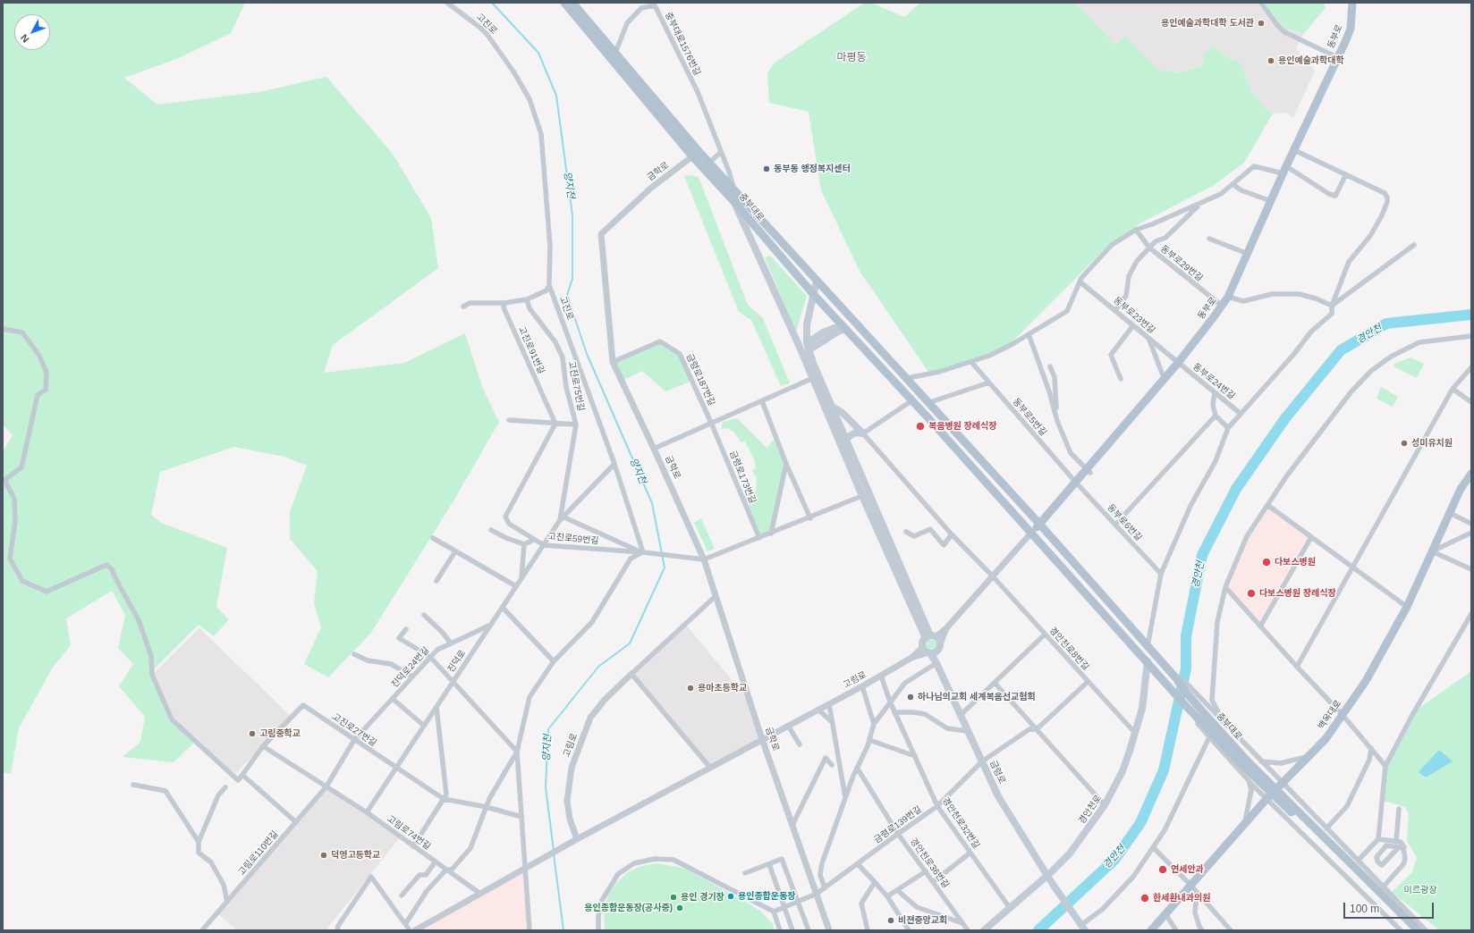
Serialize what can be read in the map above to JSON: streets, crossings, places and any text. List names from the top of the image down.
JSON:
{
  "streets": {
    "main road": [
      "동부로",
      "중부대로",
      "백옥대로",
      "금령로",
      "경안천로"
    ],
    "street": [
      "고진로",
      "중부대로1576번길",
      "금학로",
      "동부로29번길",
      "동부로23번길",
      "고진로91번길",
      "금령로187번길",
      "동부로24번길",
      "고진로75번길",
      "동부로5번길",
      "금령로173번길",
      "동부로6번길",
      "고진로59번길",
      "경안천로8번길",
      "진덕로",
      "진덕로24번길",
      "고림로",
      "고진로27번길",
      "경안천로32번길",
      "금령로139번길",
      "고림로74번길",
      "고림로110번길",
      "경안천로36번길"
    ]
  },
  "crossings": [
    ["고진로", "고진로59번길"],
    ["고진로", "진덕로"],
    ["동부로", "중부대로"],
    ["동부로", "동부로29번길"],
    ["동부로", "동부로23번길"],
    ["동부로", "동부로24번길"],
    ["동부로", "동부로5번길"],
    ["동부로", "동부로6번길"],
    ["중부대로1576번길", "중부대로"],
    ["금학로", "중부대로"],
    ["금학로", "금령로187번길"],
    ["금학로", "고진로59번길"],
    ["금학로", "고림로"],
    ["금학로", "금령로139번길"],
    ["중부대로", "경안천로"],
    ["동부로23번길", "동부로24번길"],
    ["고진로91번길", "고진로75번길"],
    ["고진로91번길", "고진로59번길"],
    ["금령로187번길", "금령로173번길"],
    ["고진로75번길", "고진로59번길"],
    ["고진로75번길", "진덕로"],
    ["동부로5번길", "동부로6번길"],
    ["고진로59번길", "진덕로"],
    ["경안천로8번길", "경안천로"],
    ["진덕로", "진덕로24번길"],
    ["진덕로", "고진로27번길"],
    ["진덕로", "고림로74번길"],
    ["진덕로24번길", "고진로27번길"],
    ["고림로", "금령로"],
    ["고림로", "경안천로32번길"],
    ["고림로", "고림로74번길"],
    ["고진로27번길", "고림로74번길"],
    ["금령로", "경안천로"],
    ["금령로", "금령로139번길"],
    ["경안천로", "경안천로32번길"],
    ["경안천로32번길", "금령로139번길"],
    ["금령로139번길", "경안천로36번길"],
    ["고림로74번길", "고림로110번길"]
  ],
  "districts": ["마평동"],
  "water": ["양지천", "경안천"],
  "parks": ["미르광장"],
  "places": [
    "용인예술과학대학 도서관",
    "용인예술과학대학",
    "동부동 행정복지센터",
    "복음병원 장례식장",
    "성미유치원",
    "다보스병원",
    "다보스병원 장례식장",
    "용마초등학교",
    "하나님의교회 세계복음선교협회",
    "고림중학교",
    "덕영고등학교",
    "연세안과",
    "용인종합운동장",
    "용인 경기장",
    "한세환내과의원",
    "용인종합운동장(공사중)",
    "비젼중앙교회"
  ],
  "scale_bar": "100 m",
  "north": "bottom left"
}
